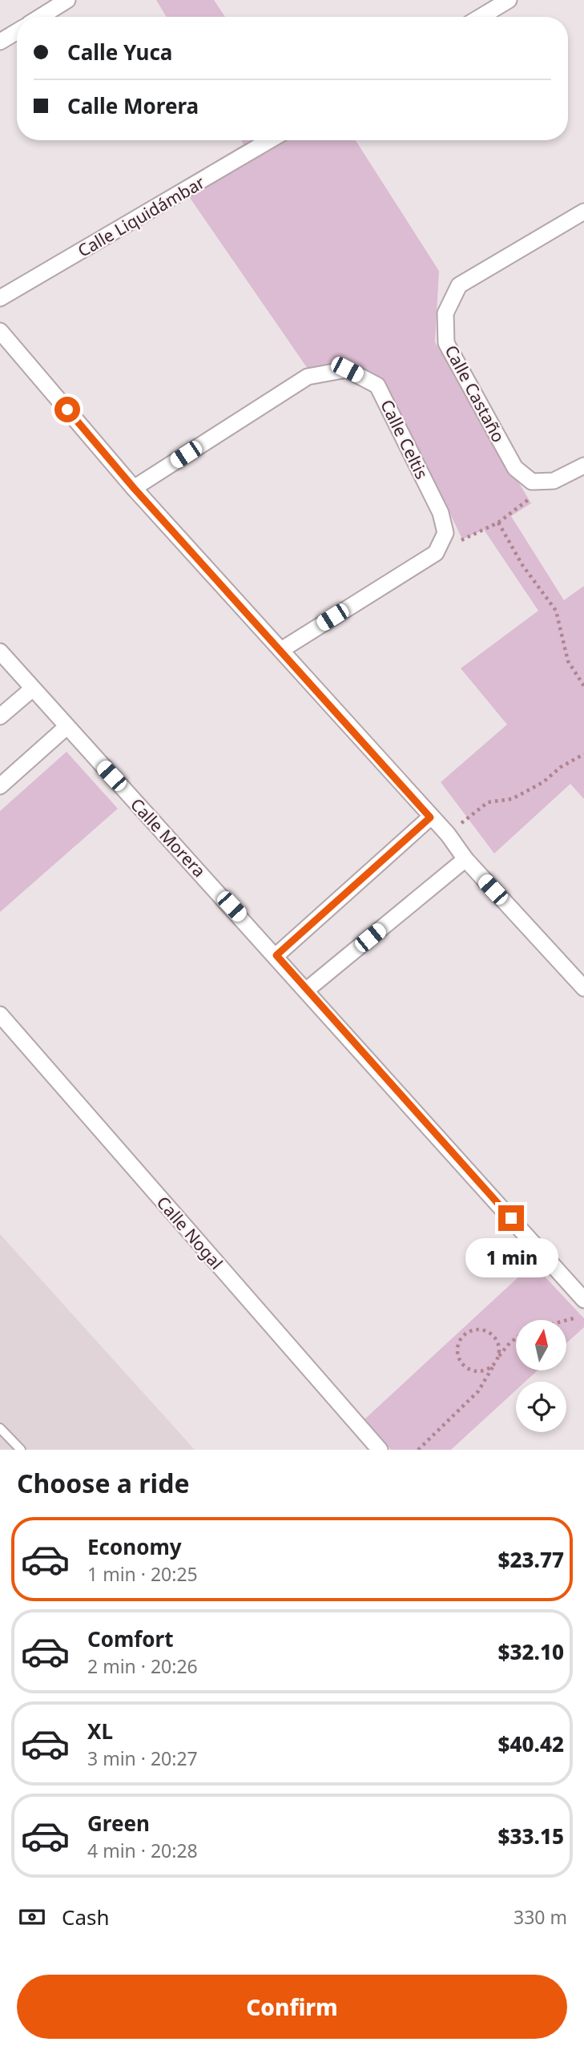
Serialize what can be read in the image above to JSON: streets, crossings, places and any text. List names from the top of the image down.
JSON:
{
  "streets": {
    "street": [
      "Calle Liquidámbar",
      "Calle Castaño",
      "Calle Celtis",
      "Calle Morera",
      "Calle Nogal"
    ]
  },
  "north": "top",
  "page": {
    "banner": ["Calle Yuca", "Calle Morera"],
    "bubble": "1 min",
    "heading": "Choose a ride",
    "list": [
      {
        "name": "Economy",
        "note": "1 min · 20:25",
        "value": "$23.77"
      },
      {
        "name": "Comfort",
        "note": "2 min · 20:26",
        "value": "$32.10"
      },
      {
        "name": "XL",
        "note": "3 min · 20:27",
        "value": "$40.42"
      },
      {
        "name": "Green",
        "note": "4 min · 20:28",
        "value": "$33.15"
      }
    ],
    "pay": ["Cash", "330 m"],
    "buttons": "Confirm"
  }
}
